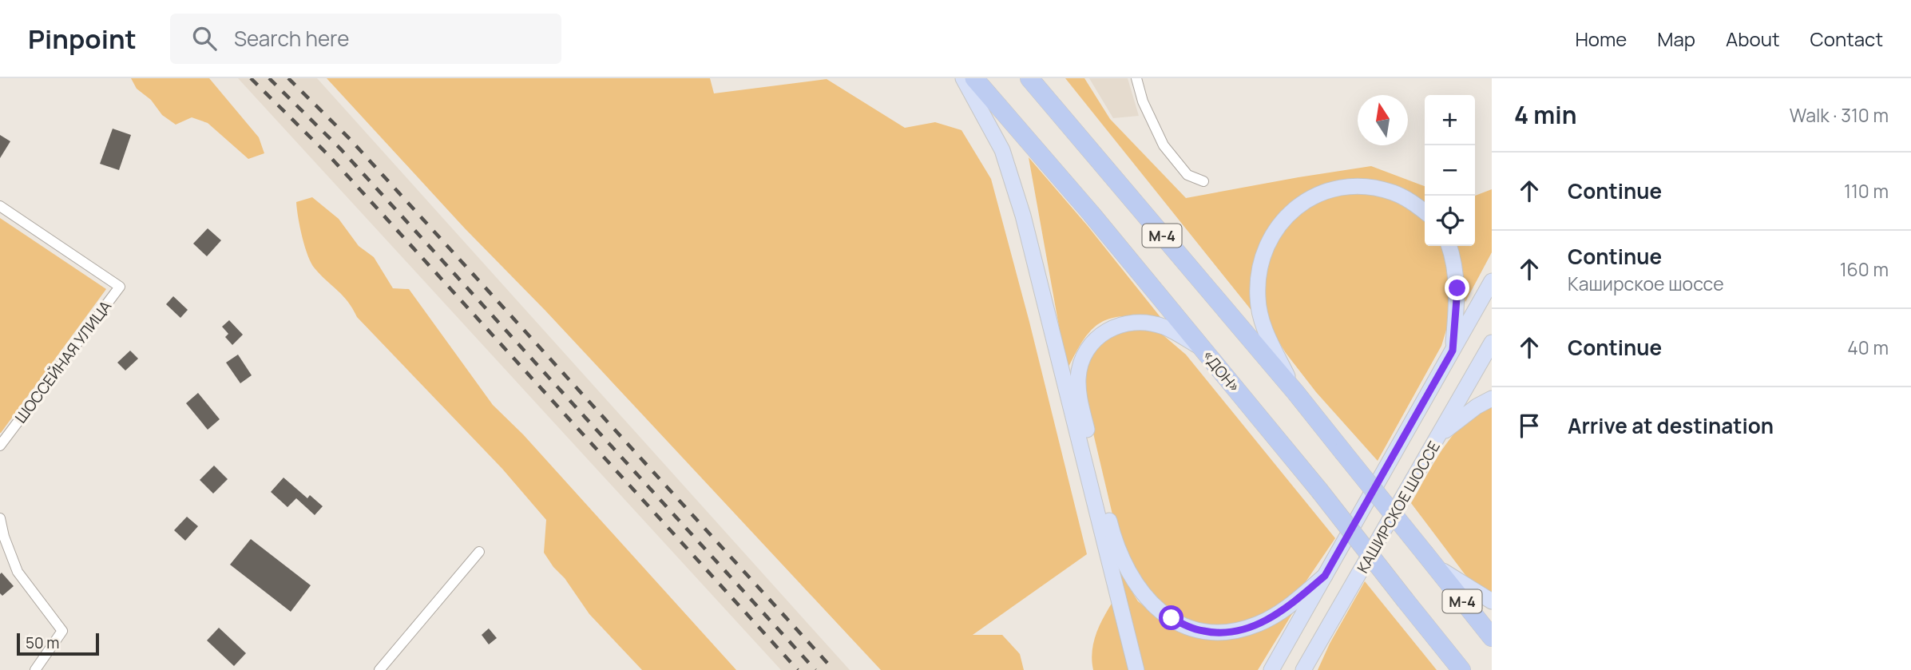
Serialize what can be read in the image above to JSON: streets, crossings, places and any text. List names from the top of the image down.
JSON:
{
  "streets": {
    "highway": ["М-4", "«ДОН»"],
    "main road": ["КАШИРСКОЕ ШОССЕ"],
    "street": ["ШОССЕЙНАЯ УЛИЦА"]
  },
  "scale_bar": "50 m",
  "north": "top",
  "page": {
    "header": "Pinpoint",
    "search": "Search here",
    "nav": [
      "Home",
      "Map",
      "About",
      "Contact"
    ],
    "heading": ["4 min", "Walk · 310 m"],
    "map_buttons": ["+", "−"],
    "list": [
      ["Continue", "110 m"],
      ["Continue", "Каширское шоссе", "160 m"],
      ["Continue", "40 m"],
      "Arrive at destination"
    ],
    "scale": "50 m"
  }
}
